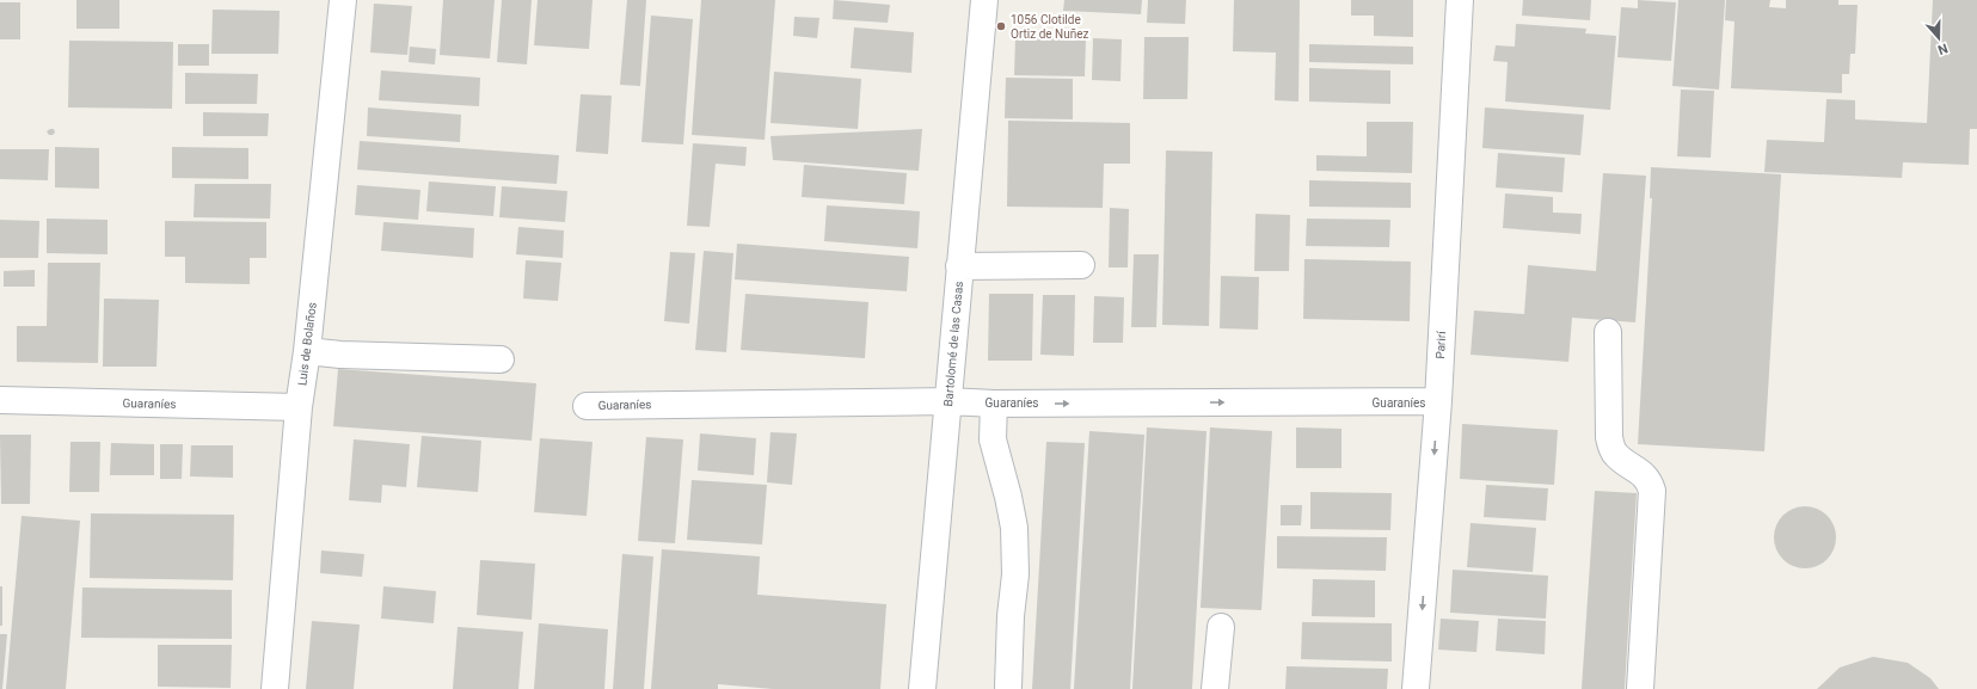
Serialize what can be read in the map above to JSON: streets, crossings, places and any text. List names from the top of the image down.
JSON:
{
  "streets": {
    "street": [
      "Luis de Bolaños",
      "Bartolomé de las Casas",
      "Parirí",
      "Guaraníes"
    ]
  },
  "crossings": [
    ["Luis de Bolaños", "Guaraníes"],
    ["Bartolomé de las Casas", "Guaraníes"],
    ["Parirí", "Guaraníes"]
  ],
  "one_way": ["Guaraníes"],
  "places": ["1056 Clotilde Ortiz de Nuñez"],
  "north": "bottom"
}
